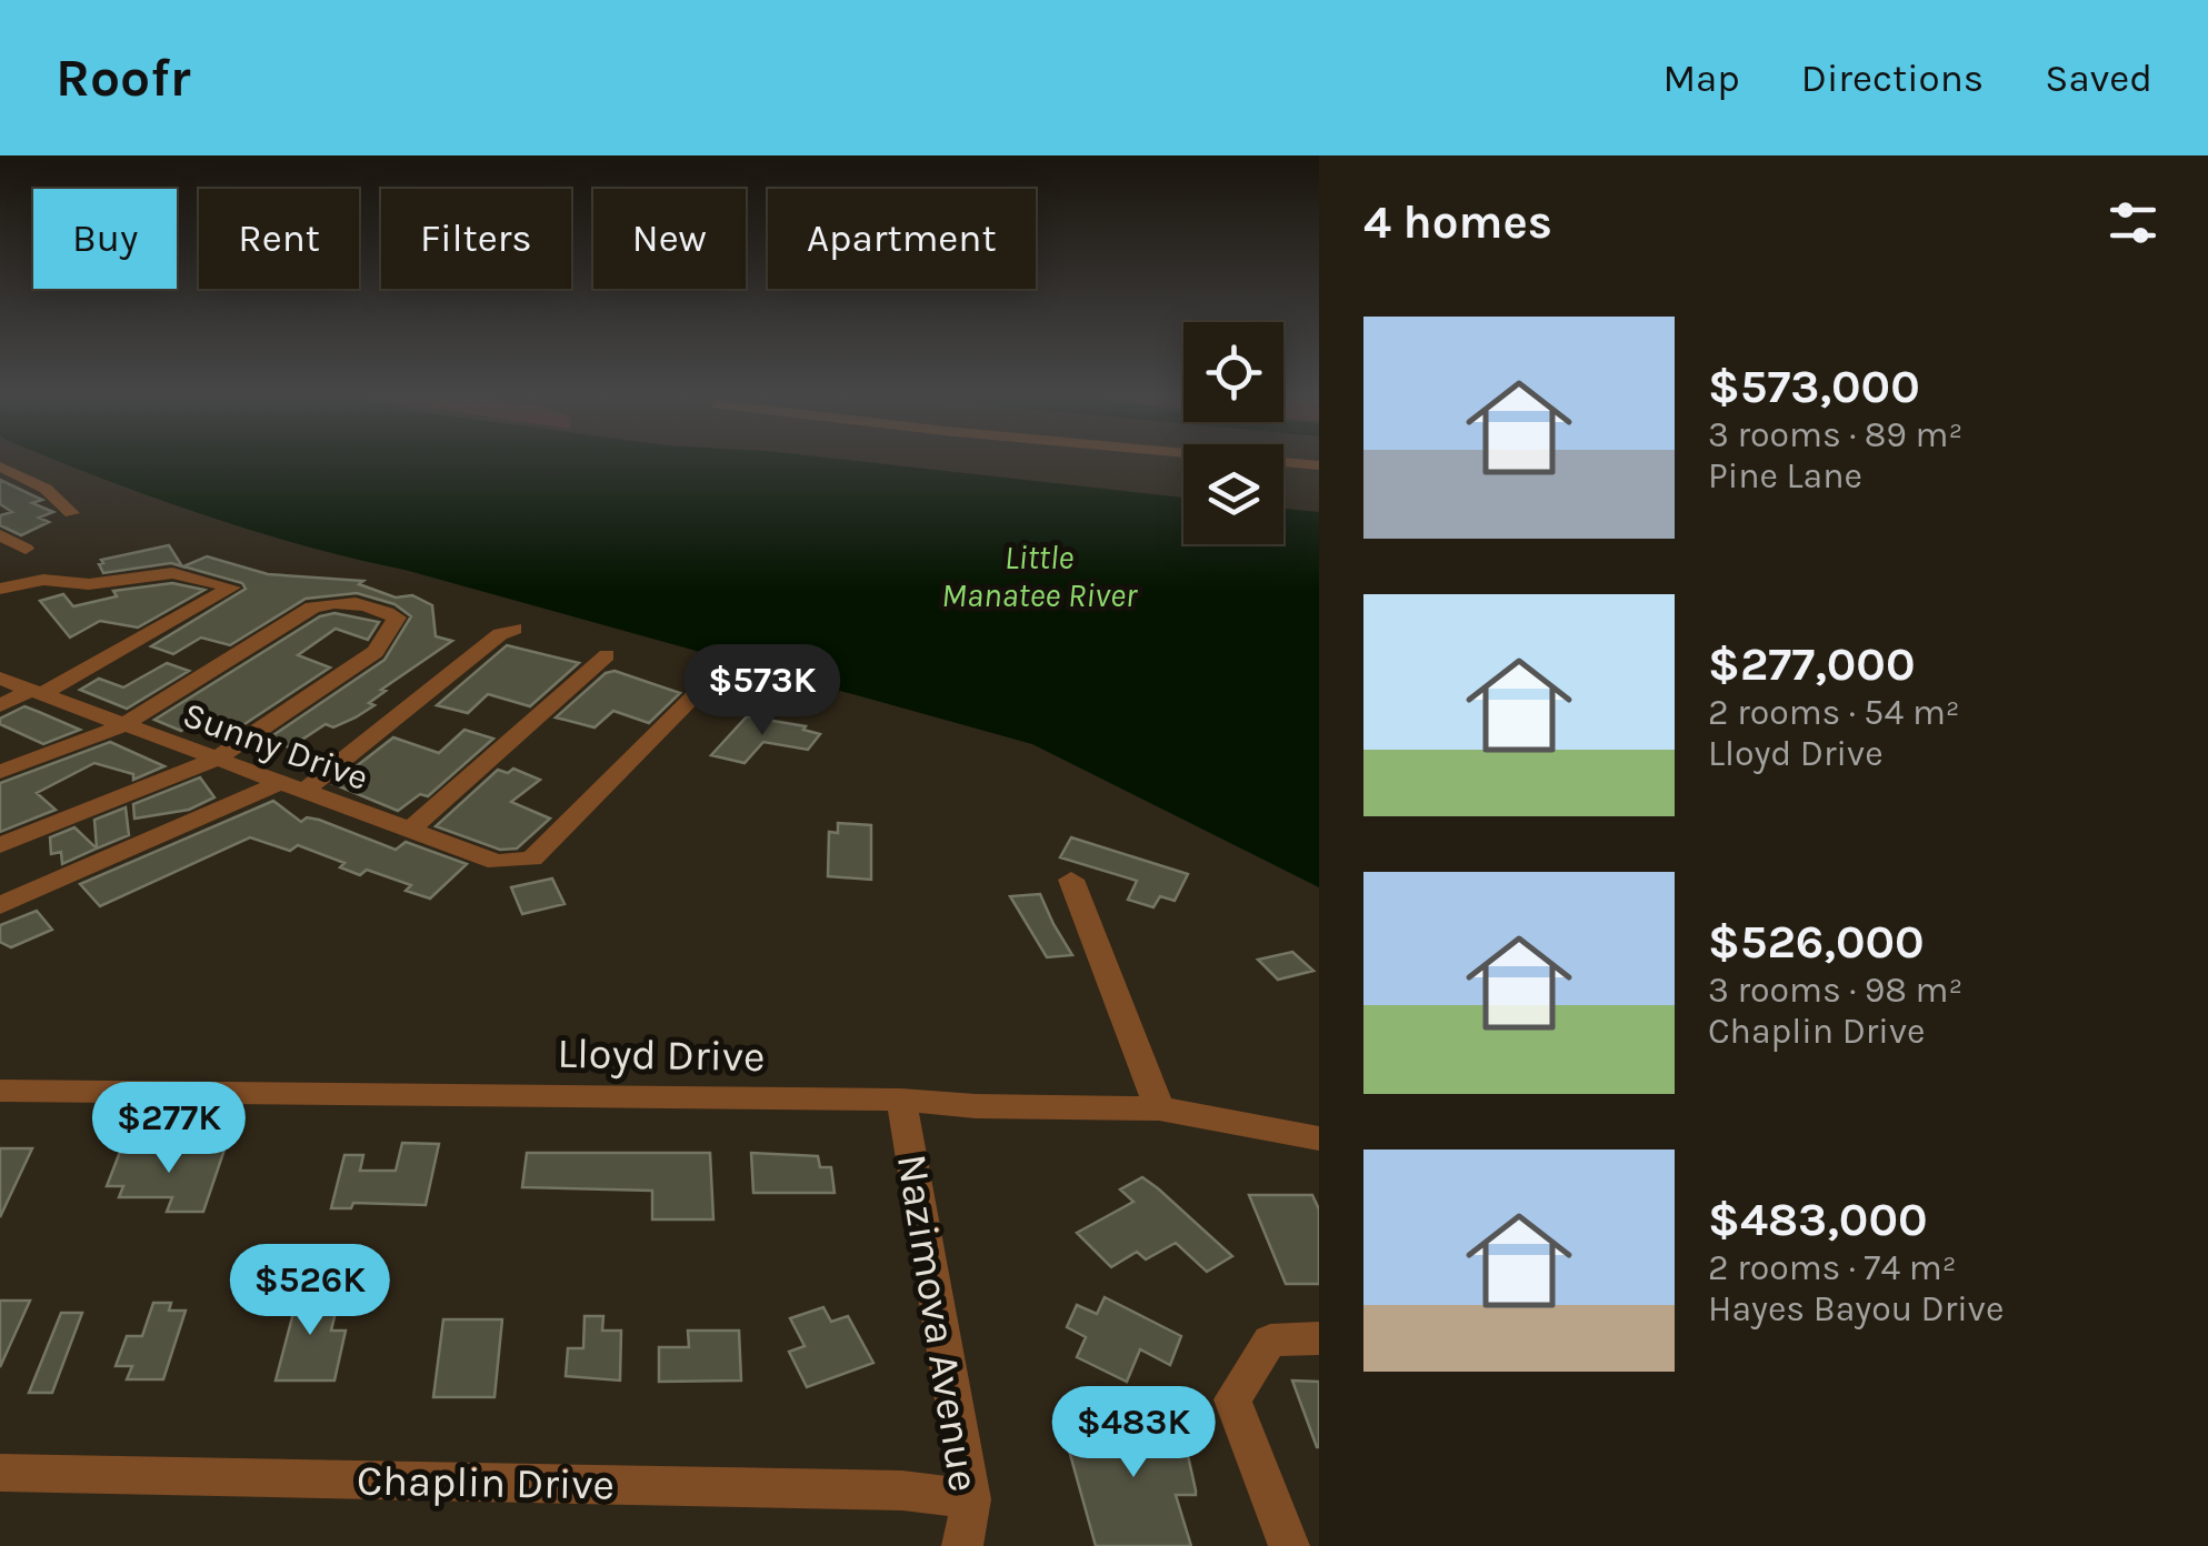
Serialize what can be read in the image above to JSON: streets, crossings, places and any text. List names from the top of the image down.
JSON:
{
  "streets": {
    "street": [
      "Sunny Drive",
      "Lloyd Drive",
      "Nazimova Avenue",
      "Chaplin Drive"
    ]
  },
  "crossings": [
    ["Lloyd Drive", "Nazimova Avenue"],
    ["Nazimova Avenue", "Chaplin Drive"]
  ],
  "water": ["Little Manatee River"],
  "page": {
    "header": "Roofr",
    "nav": ["Map", "Directions", "Saved"],
    "heading": "4 homes",
    "chip": [
      "Buy",
      "Rent",
      "Filters",
      "New",
      "Apartment"
    ],
    "list": [
      {
        "name": "$573,000",
        "note": "3 rooms · 89 m² · Pine Lane"
      },
      {
        "name": "$277,000",
        "note": "2 rooms · 54 m² · Lloyd Drive"
      },
      {
        "name": "$526,000",
        "note": "3 rooms · 98 m² · Chaplin Drive"
      },
      {
        "name": "$483,000",
        "note": "2 rooms · 74 m² · Hayes Bayou Drive"
      }
    ],
    "price": [
      "$573K",
      "$277K",
      "$526K",
      "$483K"
    ]
  }
}
